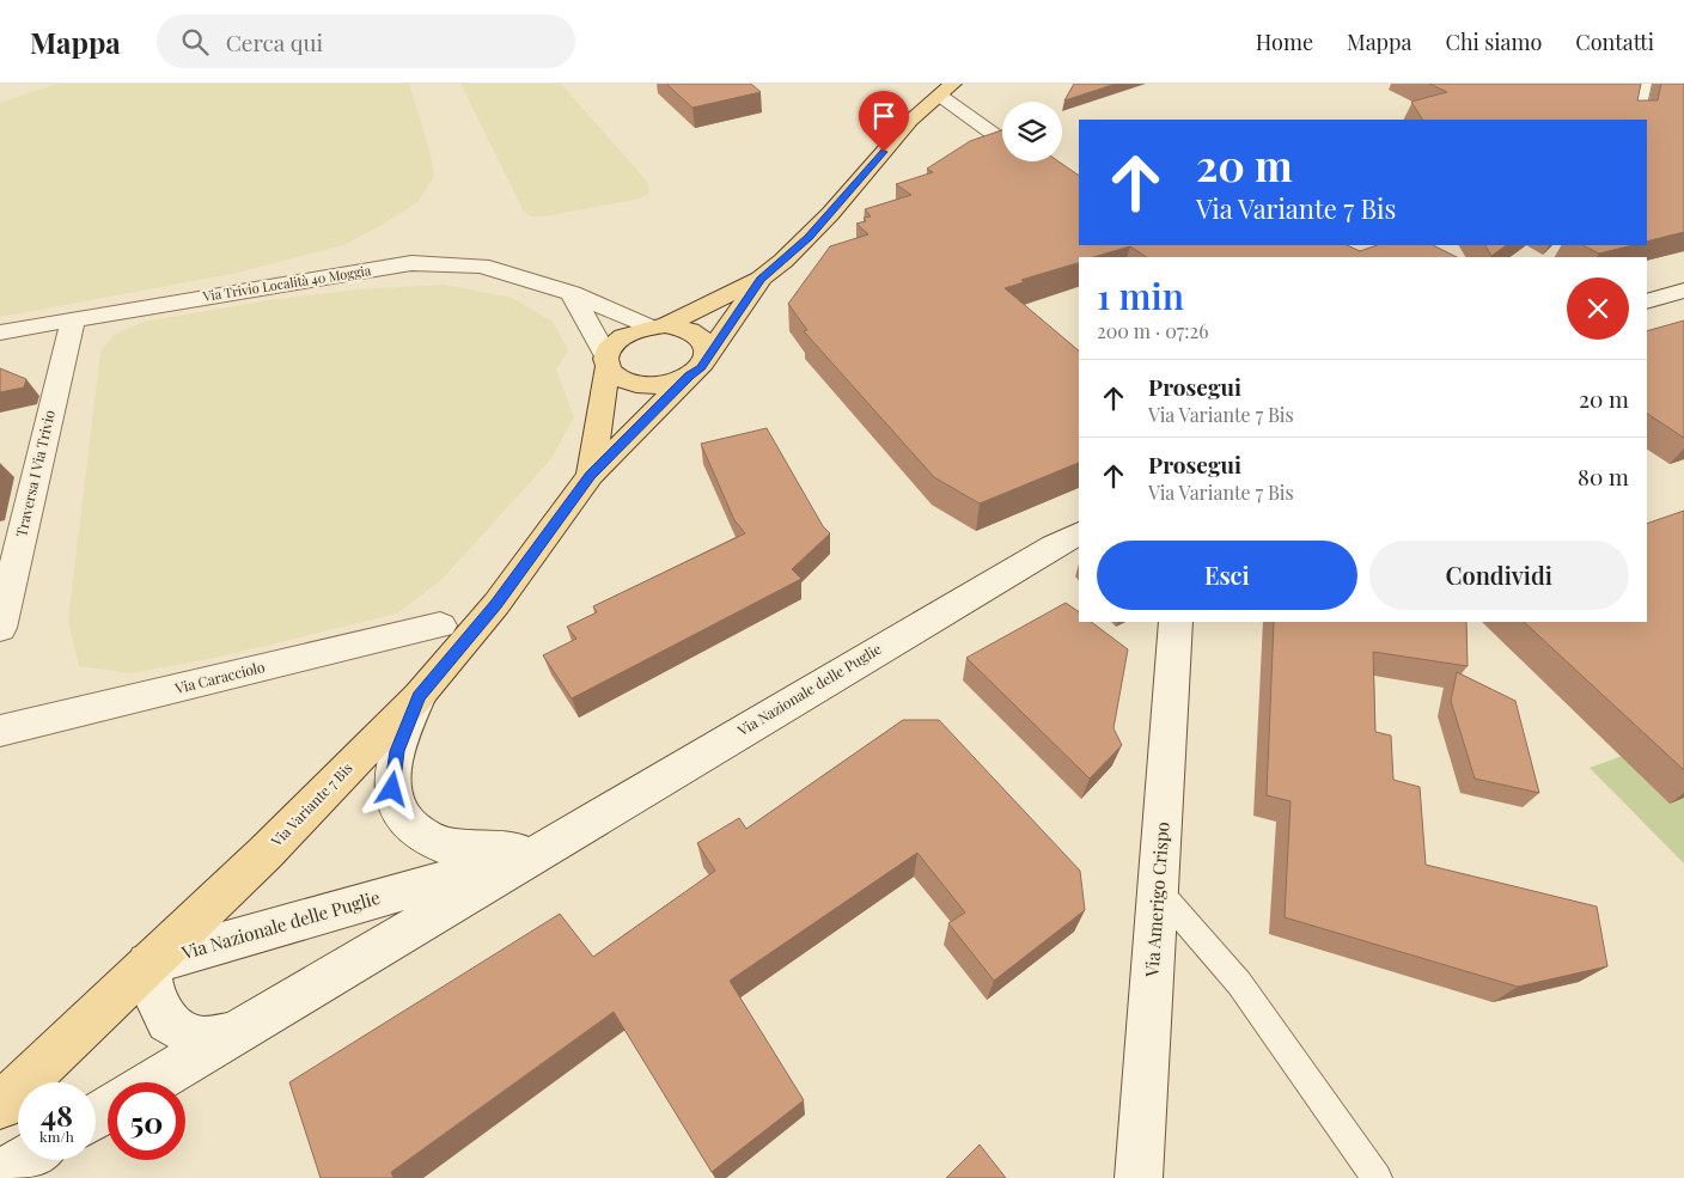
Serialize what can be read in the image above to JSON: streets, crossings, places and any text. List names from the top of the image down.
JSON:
{
  "streets": {
    "main road": ["Via Variante 7 Bis"],
    "street": [
      "Via Trivio Località 40 Moggia",
      "Traversa I Via Trivio",
      "Via Caracciolo",
      "Via Nazionale delle Puglie",
      "Via Amerigo Crispo"
    ]
  },
  "crossings": [
    ["Via Trivio Località 40 Moggia", "Traversa I Via Trivio"],
    ["Via Trivio Località 40 Moggia", "Via Variante 7 Bis"],
    ["Via Nazionale delle Puglie", "Via Variante 7 Bis"]
  ],
  "page": {
    "header": "Mappa",
    "search": "Cerca qui",
    "nav": [
      "Home",
      "Mappa",
      "Chi siamo",
      "Contatti"
    ],
    "turn": ["20 m", "Via Variante 7 Bis"],
    "heading": ["1 min", "200 m · 07:26"],
    "list": [
      {
        "name": "Prosegui",
        "note": "Via Variante 7 Bis",
        "value": "20 m"
      },
      {
        "name": "Prosegui",
        "note": "Via Variante 7 Bis",
        "value": "80 m"
      }
    ],
    "buttons": ["Esci", "Condividi"],
    "speed": "48 km/h",
    "limit": "50"
  }
}
